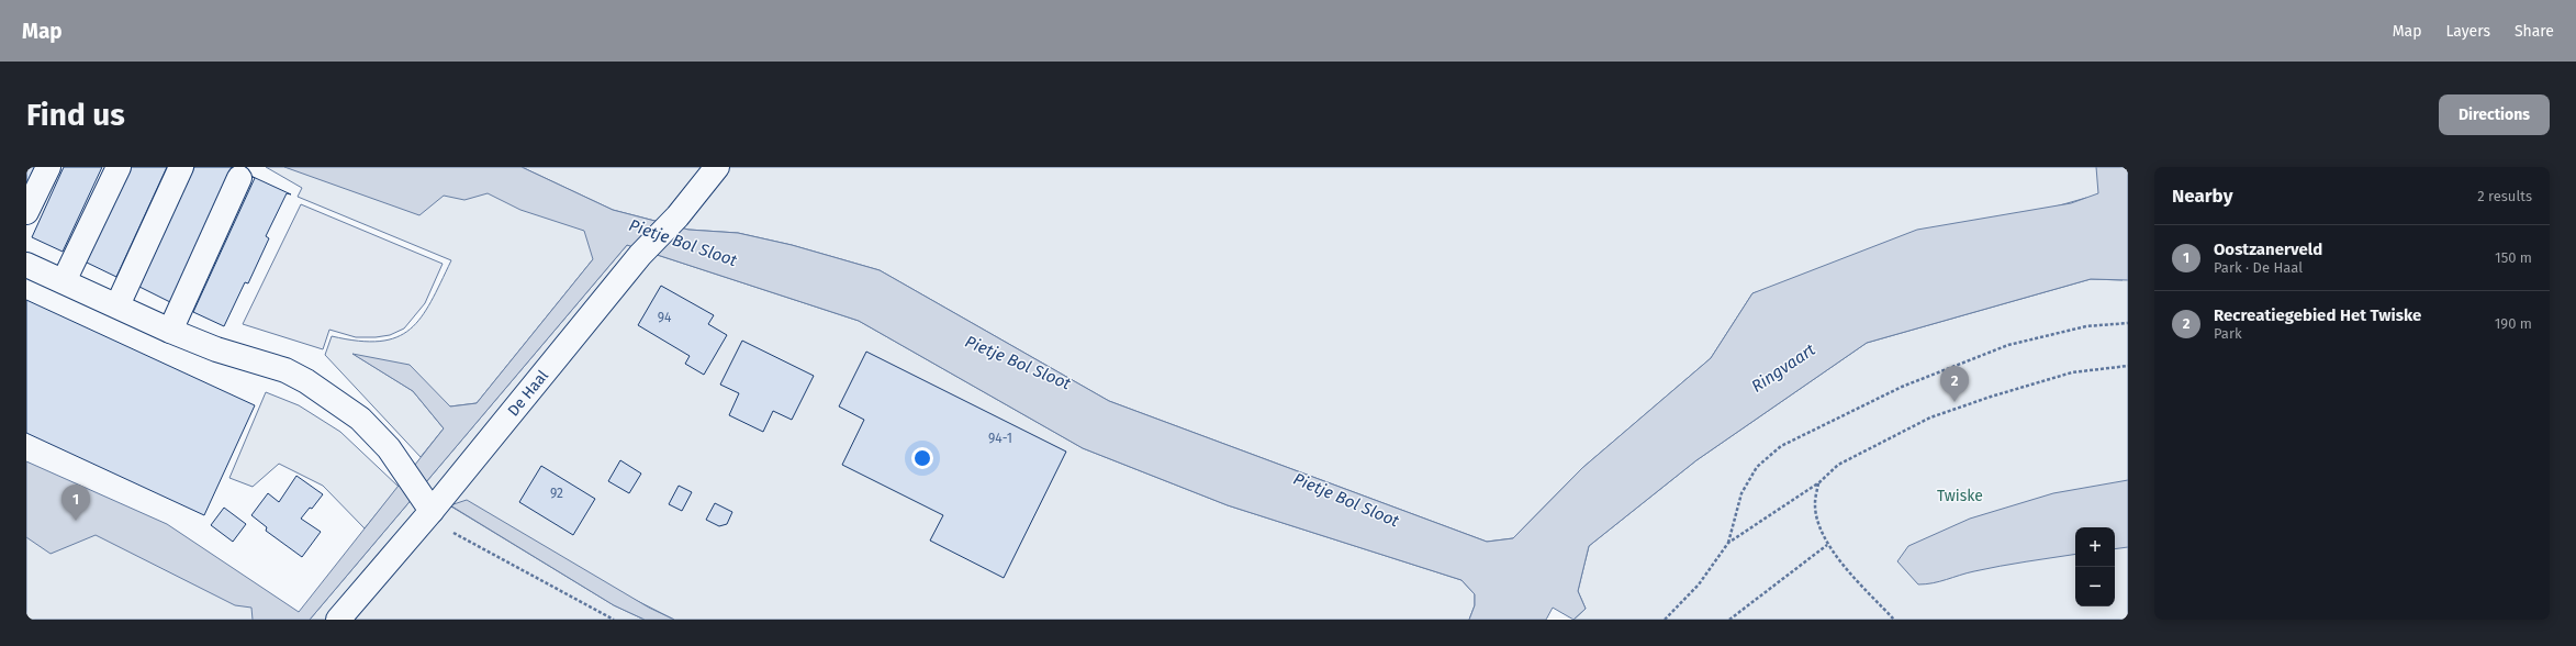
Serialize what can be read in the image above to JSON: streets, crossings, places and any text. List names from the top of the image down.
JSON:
{
  "streets": {
    "street": ["De Haal"]
  },
  "water": ["Pietje Bol Sloot", "Ringvaart"],
  "parks": ["Twiske"],
  "house_numbers": ["94", "94-1", "92"],
  "page": {
    "header": "Map",
    "nav": ["Map", "Layers", "Share"],
    "buttons": "Directions",
    "title": "Find us",
    "heading": ["Nearby", "2 results"],
    "list": [
      {
        "mark": "1",
        "name": "Oostzanerveld",
        "note": "Park · De Haal",
        "value": "150 m"
      },
      {
        "mark": "2",
        "name": "Recreatiegebied Het Twiske",
        "note": "Park",
        "value": "190 m"
      }
    ],
    "pins": ["2", "1"],
    "map_buttons": ["+", "−"]
  }
}
